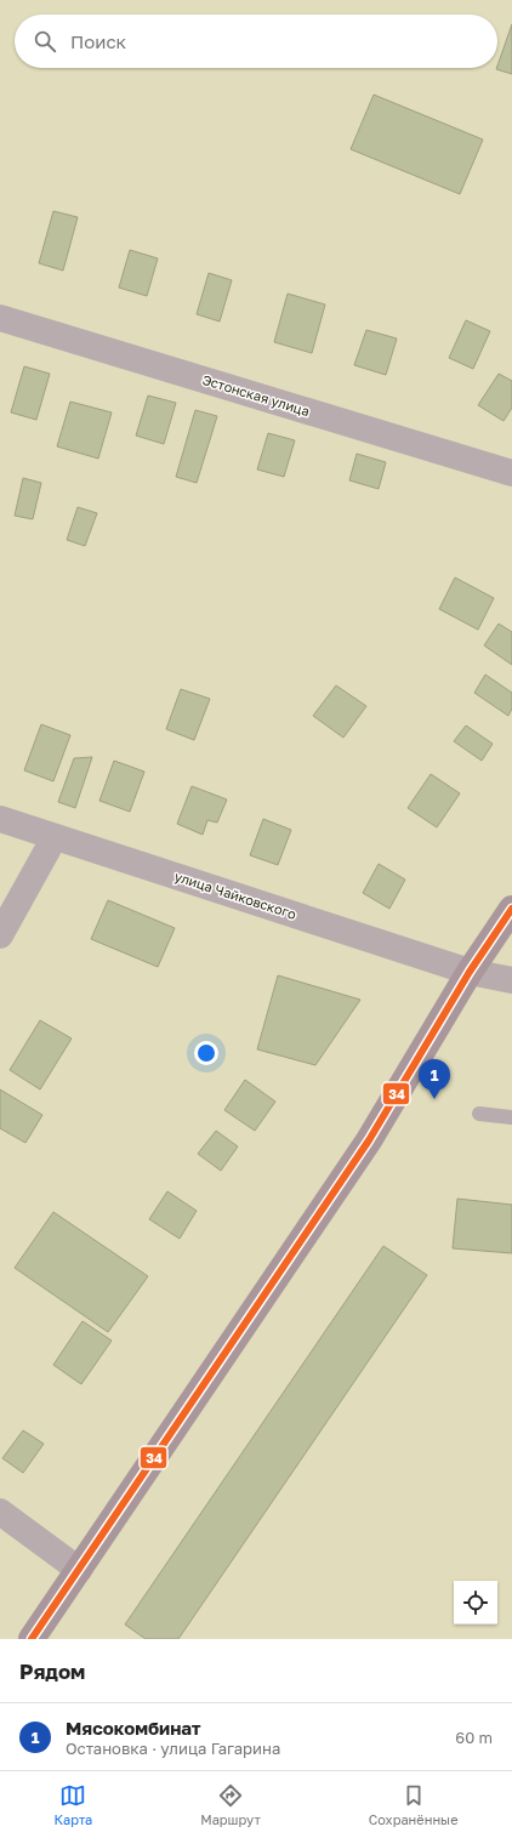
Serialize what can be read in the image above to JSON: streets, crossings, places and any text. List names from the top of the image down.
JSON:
{
  "streets": {
    "street": ["Эстонская улица", "улица Чайковского"]
  },
  "lines": ["transit line 34"],
  "page": {
    "search": "Поиск",
    "pins": "1",
    "heading": "Рядом",
    "list": [
      {
        "mark": "1",
        "name": "Мясокомбинат",
        "note": "Остановка · улица Гагарина",
        "value": "60 m"
      }
    ],
    "nav": ["Карта", "Маршрут", "Сохранённые"]
  }
}
